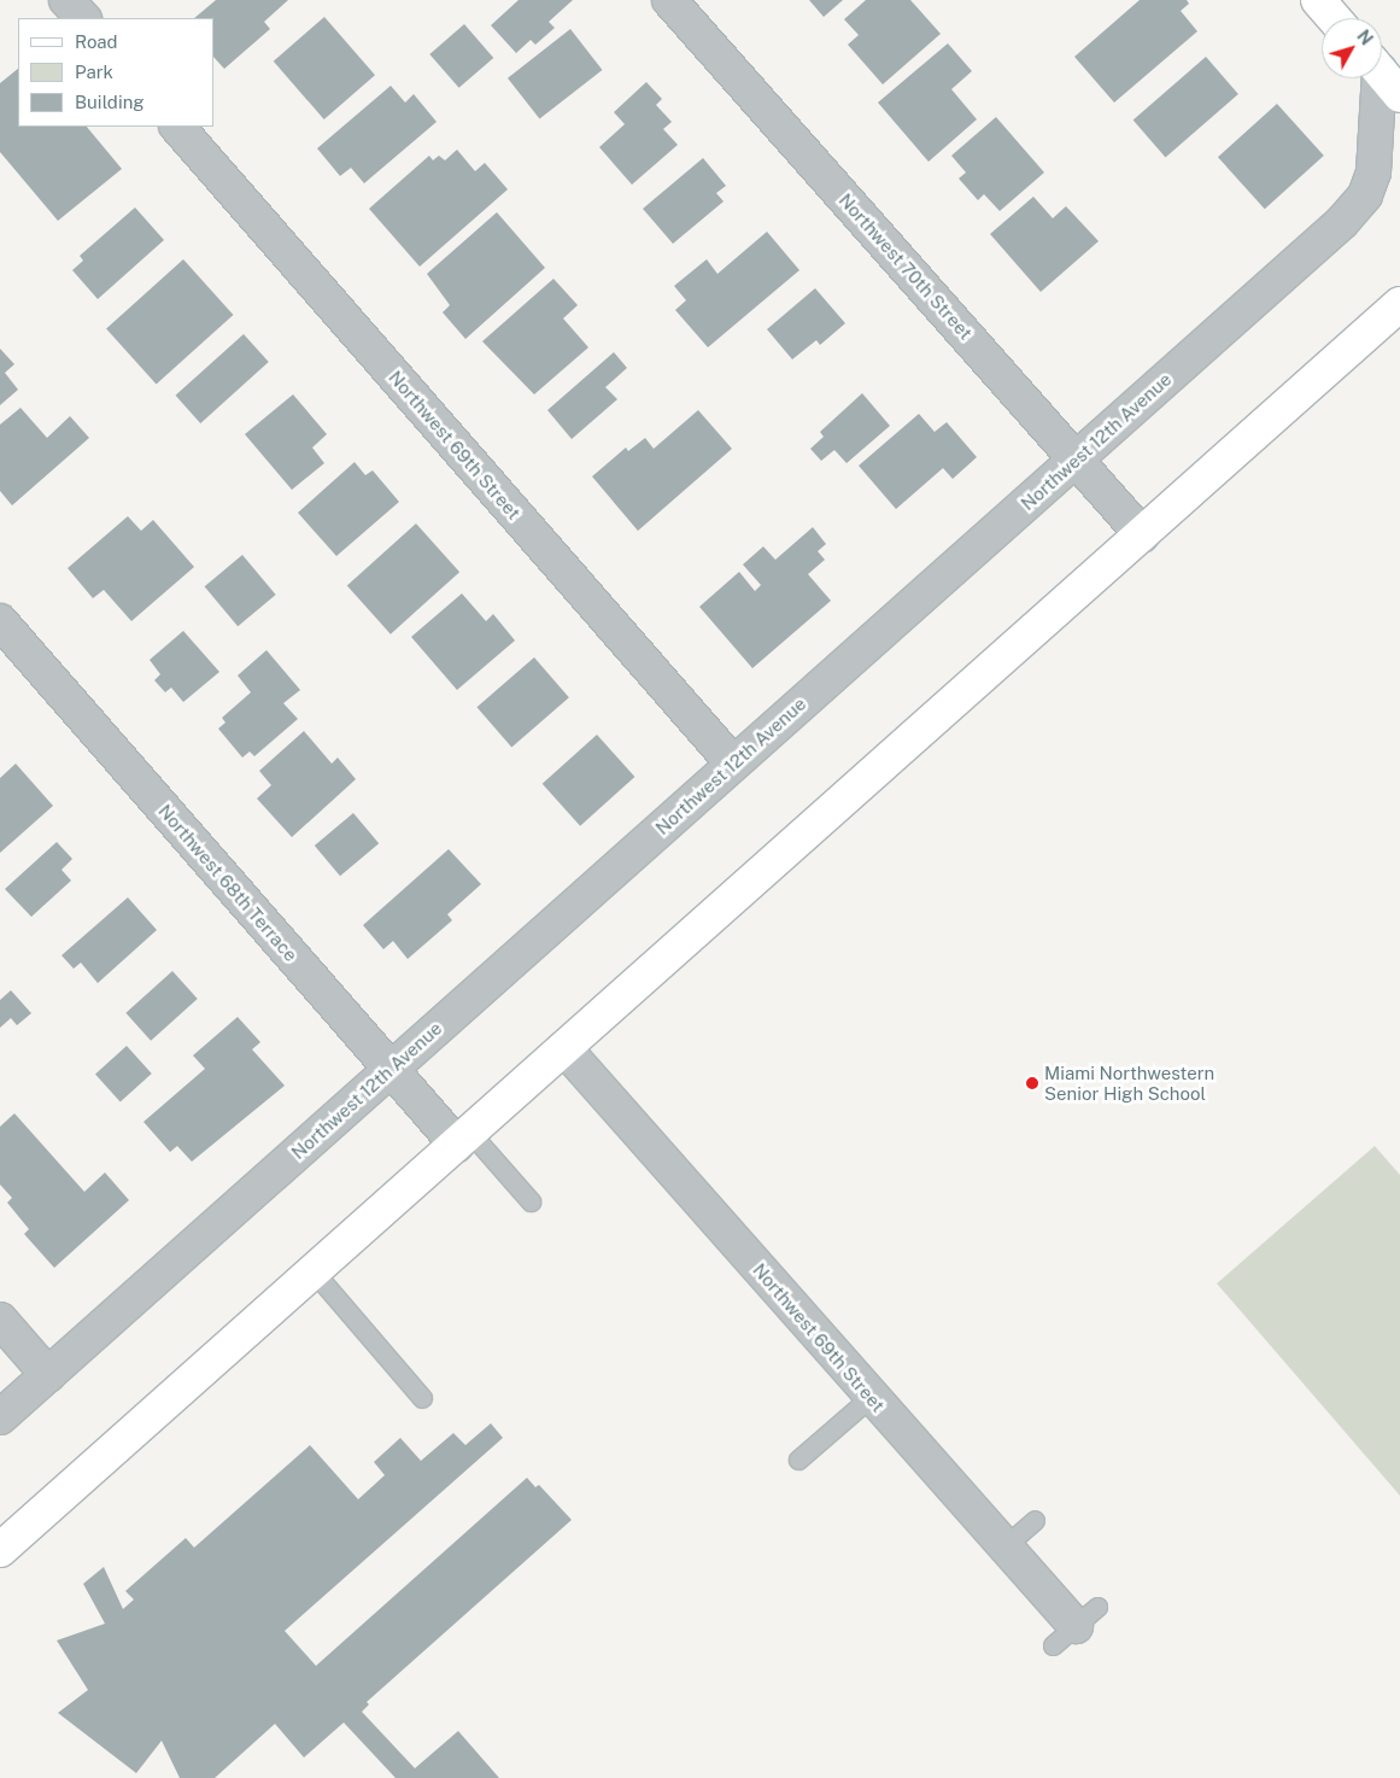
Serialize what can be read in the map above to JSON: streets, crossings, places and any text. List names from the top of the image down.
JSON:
{
  "streets": {
    "street": [
      "Northwest 70th Street",
      "Northwest 12th Avenue",
      "Northwest 69th Street",
      "Northwest 68th Terrace"
    ]
  },
  "crossings": [
    ["Northwest 70th Street", "Northwest 12th Avenue"],
    ["Northwest 12th Avenue", "Northwest 69th Street"],
    ["Northwest 12th Avenue", "Northwest 68th Terrace"]
  ],
  "places": ["Miami Northwestern Senior High School"],
  "legend": ["Road", "Park", "Building"],
  "north": "top right"
}
